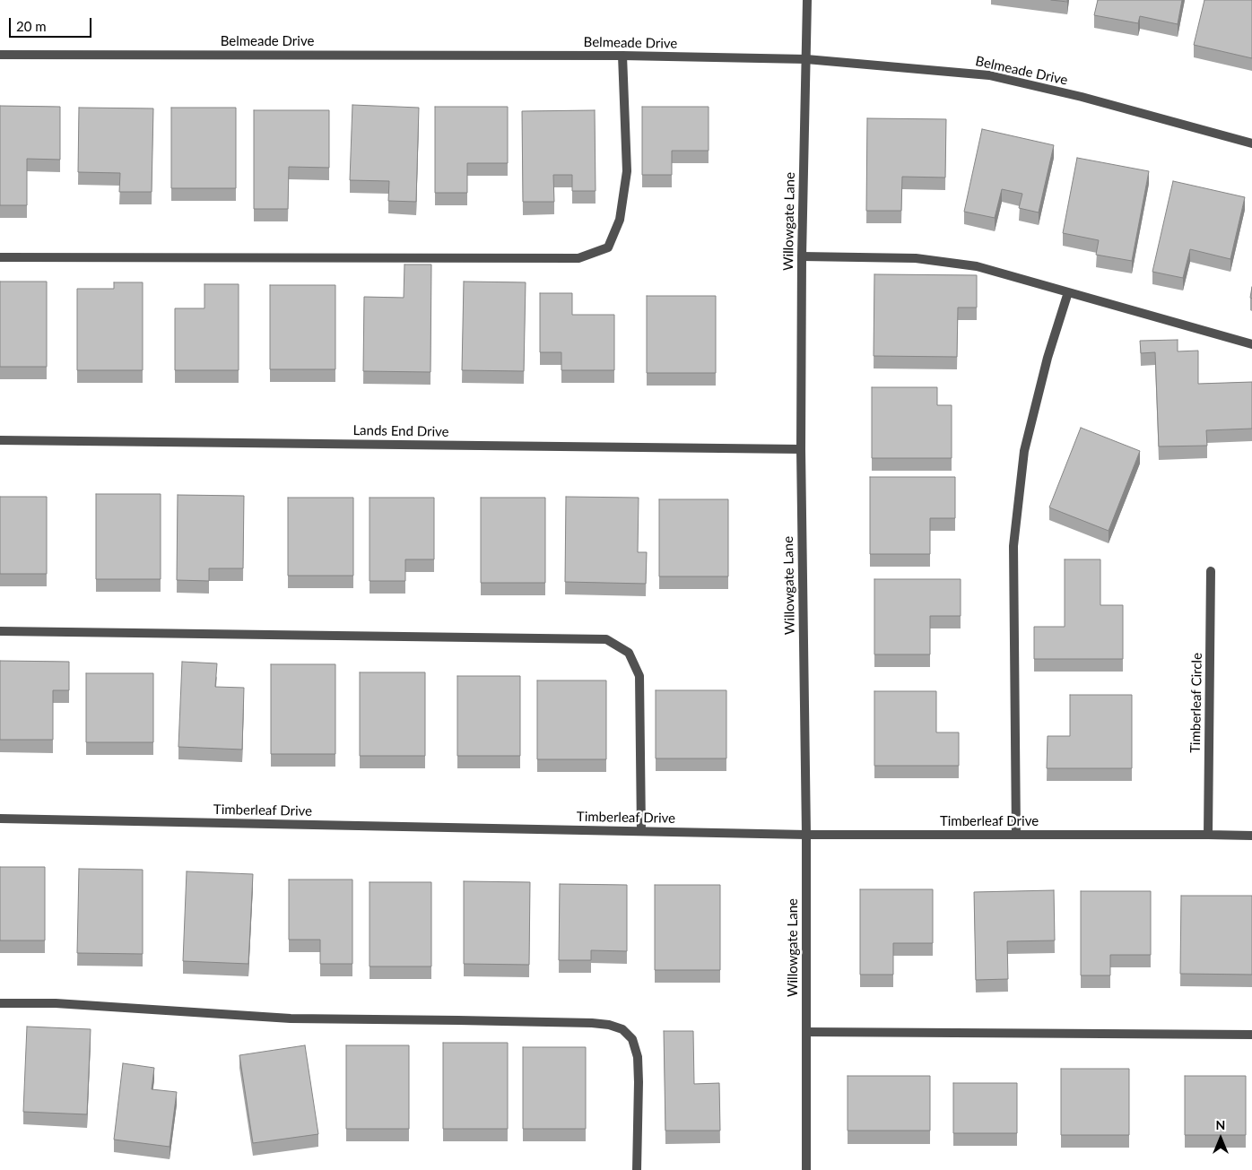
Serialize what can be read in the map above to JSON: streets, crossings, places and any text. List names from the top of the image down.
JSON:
{
  "streets": {
    "street": [
      "Belmeade Drive",
      "Willowgate Lane",
      "Lands End Drive",
      "Timberleaf Circle",
      "Timberleaf Drive"
    ]
  },
  "crossings": [
    ["Belmeade Drive", "Willowgate Lane"],
    ["Willowgate Lane", "Lands End Drive"],
    ["Willowgate Lane", "Timberleaf Drive"],
    ["Timberleaf Circle", "Timberleaf Drive"]
  ],
  "scale_bar": "20 m",
  "north": "top"
}
